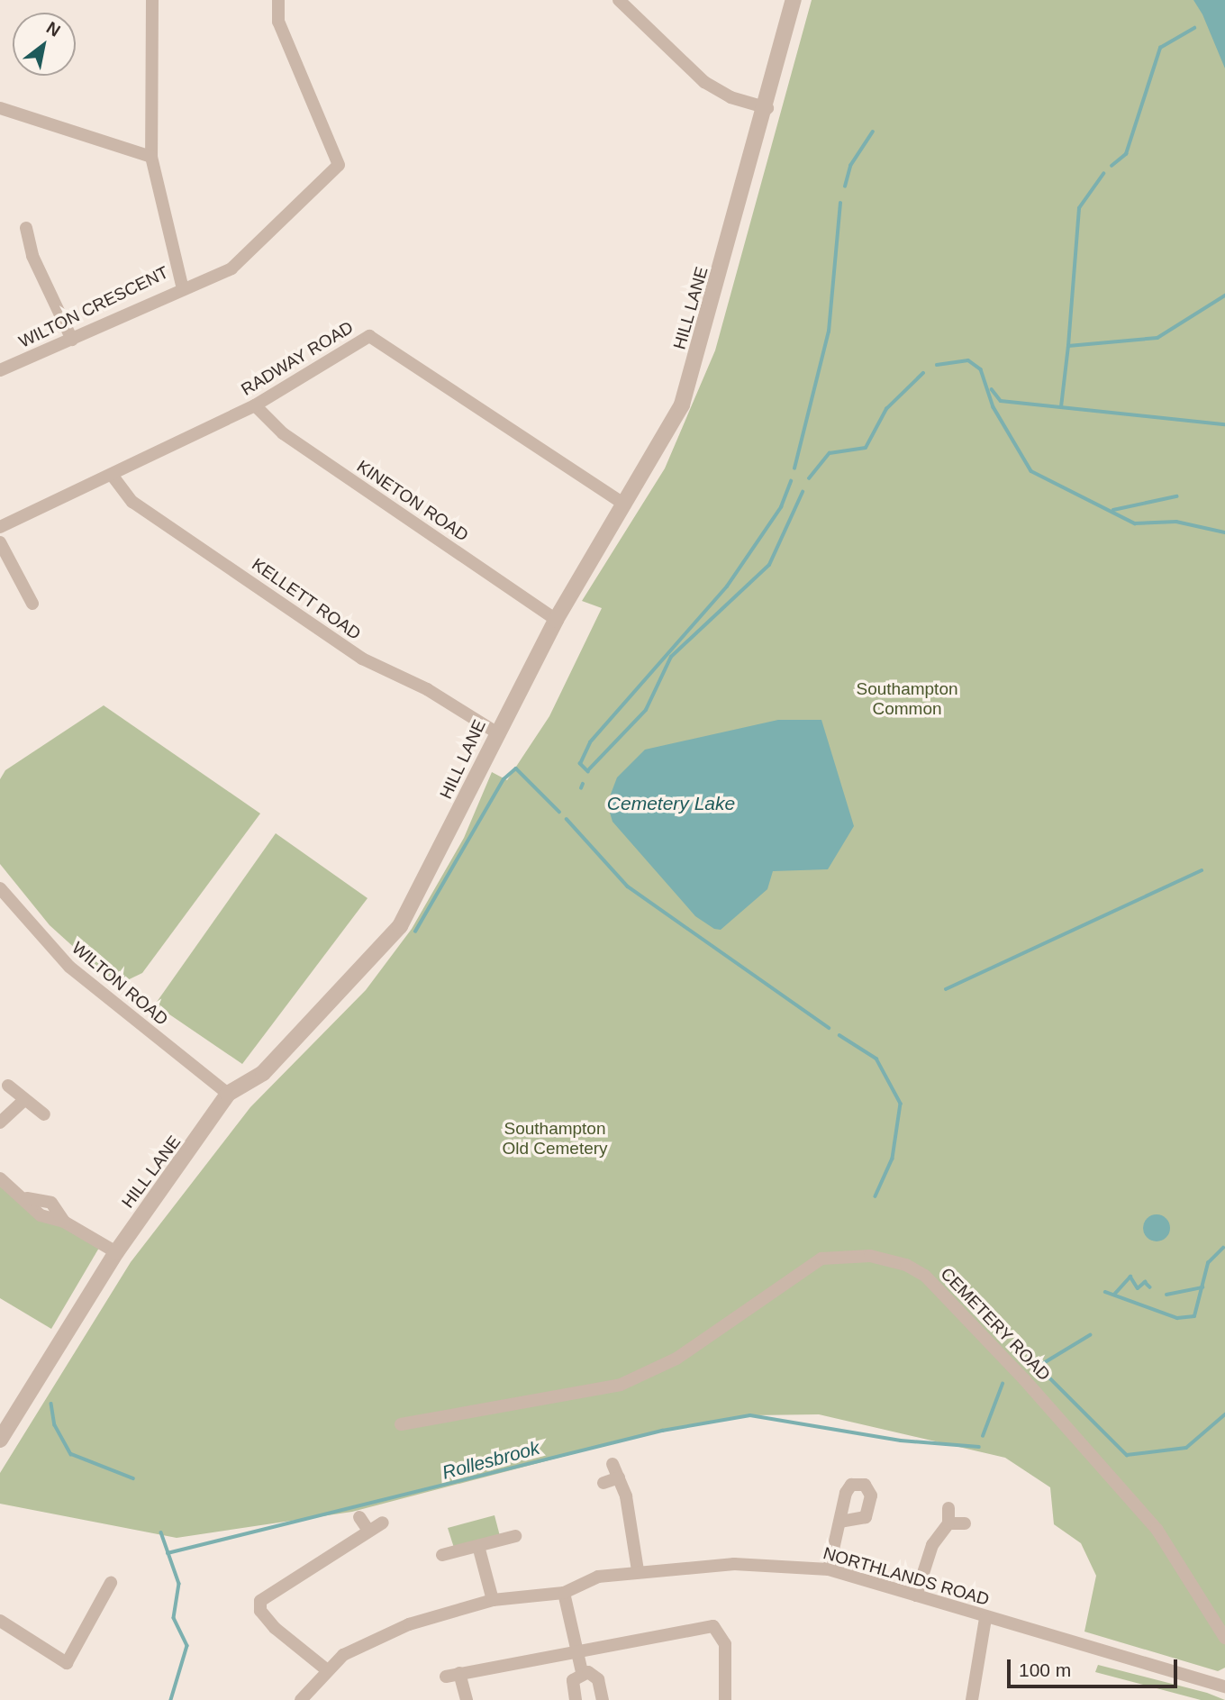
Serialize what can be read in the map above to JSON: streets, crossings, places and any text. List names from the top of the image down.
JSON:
{
  "streets": {
    "street": [
      "WILTON CRESCENT",
      "HILL LANE",
      "RADWAY ROAD",
      "KINETON ROAD",
      "KELLETT ROAD",
      "WILTON ROAD",
      "CEMETERY ROAD",
      "NORTHLANDS ROAD"
    ]
  },
  "crossings": [
    ["HILL LANE", "RADWAY ROAD"],
    ["HILL LANE", "KINETON ROAD"],
    ["HILL LANE", "KELLETT ROAD"],
    ["HILL LANE", "WILTON ROAD"],
    ["RADWAY ROAD", "KINETON ROAD"],
    ["RADWAY ROAD", "KELLETT ROAD"]
  ],
  "water": ["Cemetery Lake", "Rollesbrook"],
  "parks": ["Southampton Common", "Southampton Old Cemetery"],
  "scale_bar": "100 m",
  "north": "top right"
}
